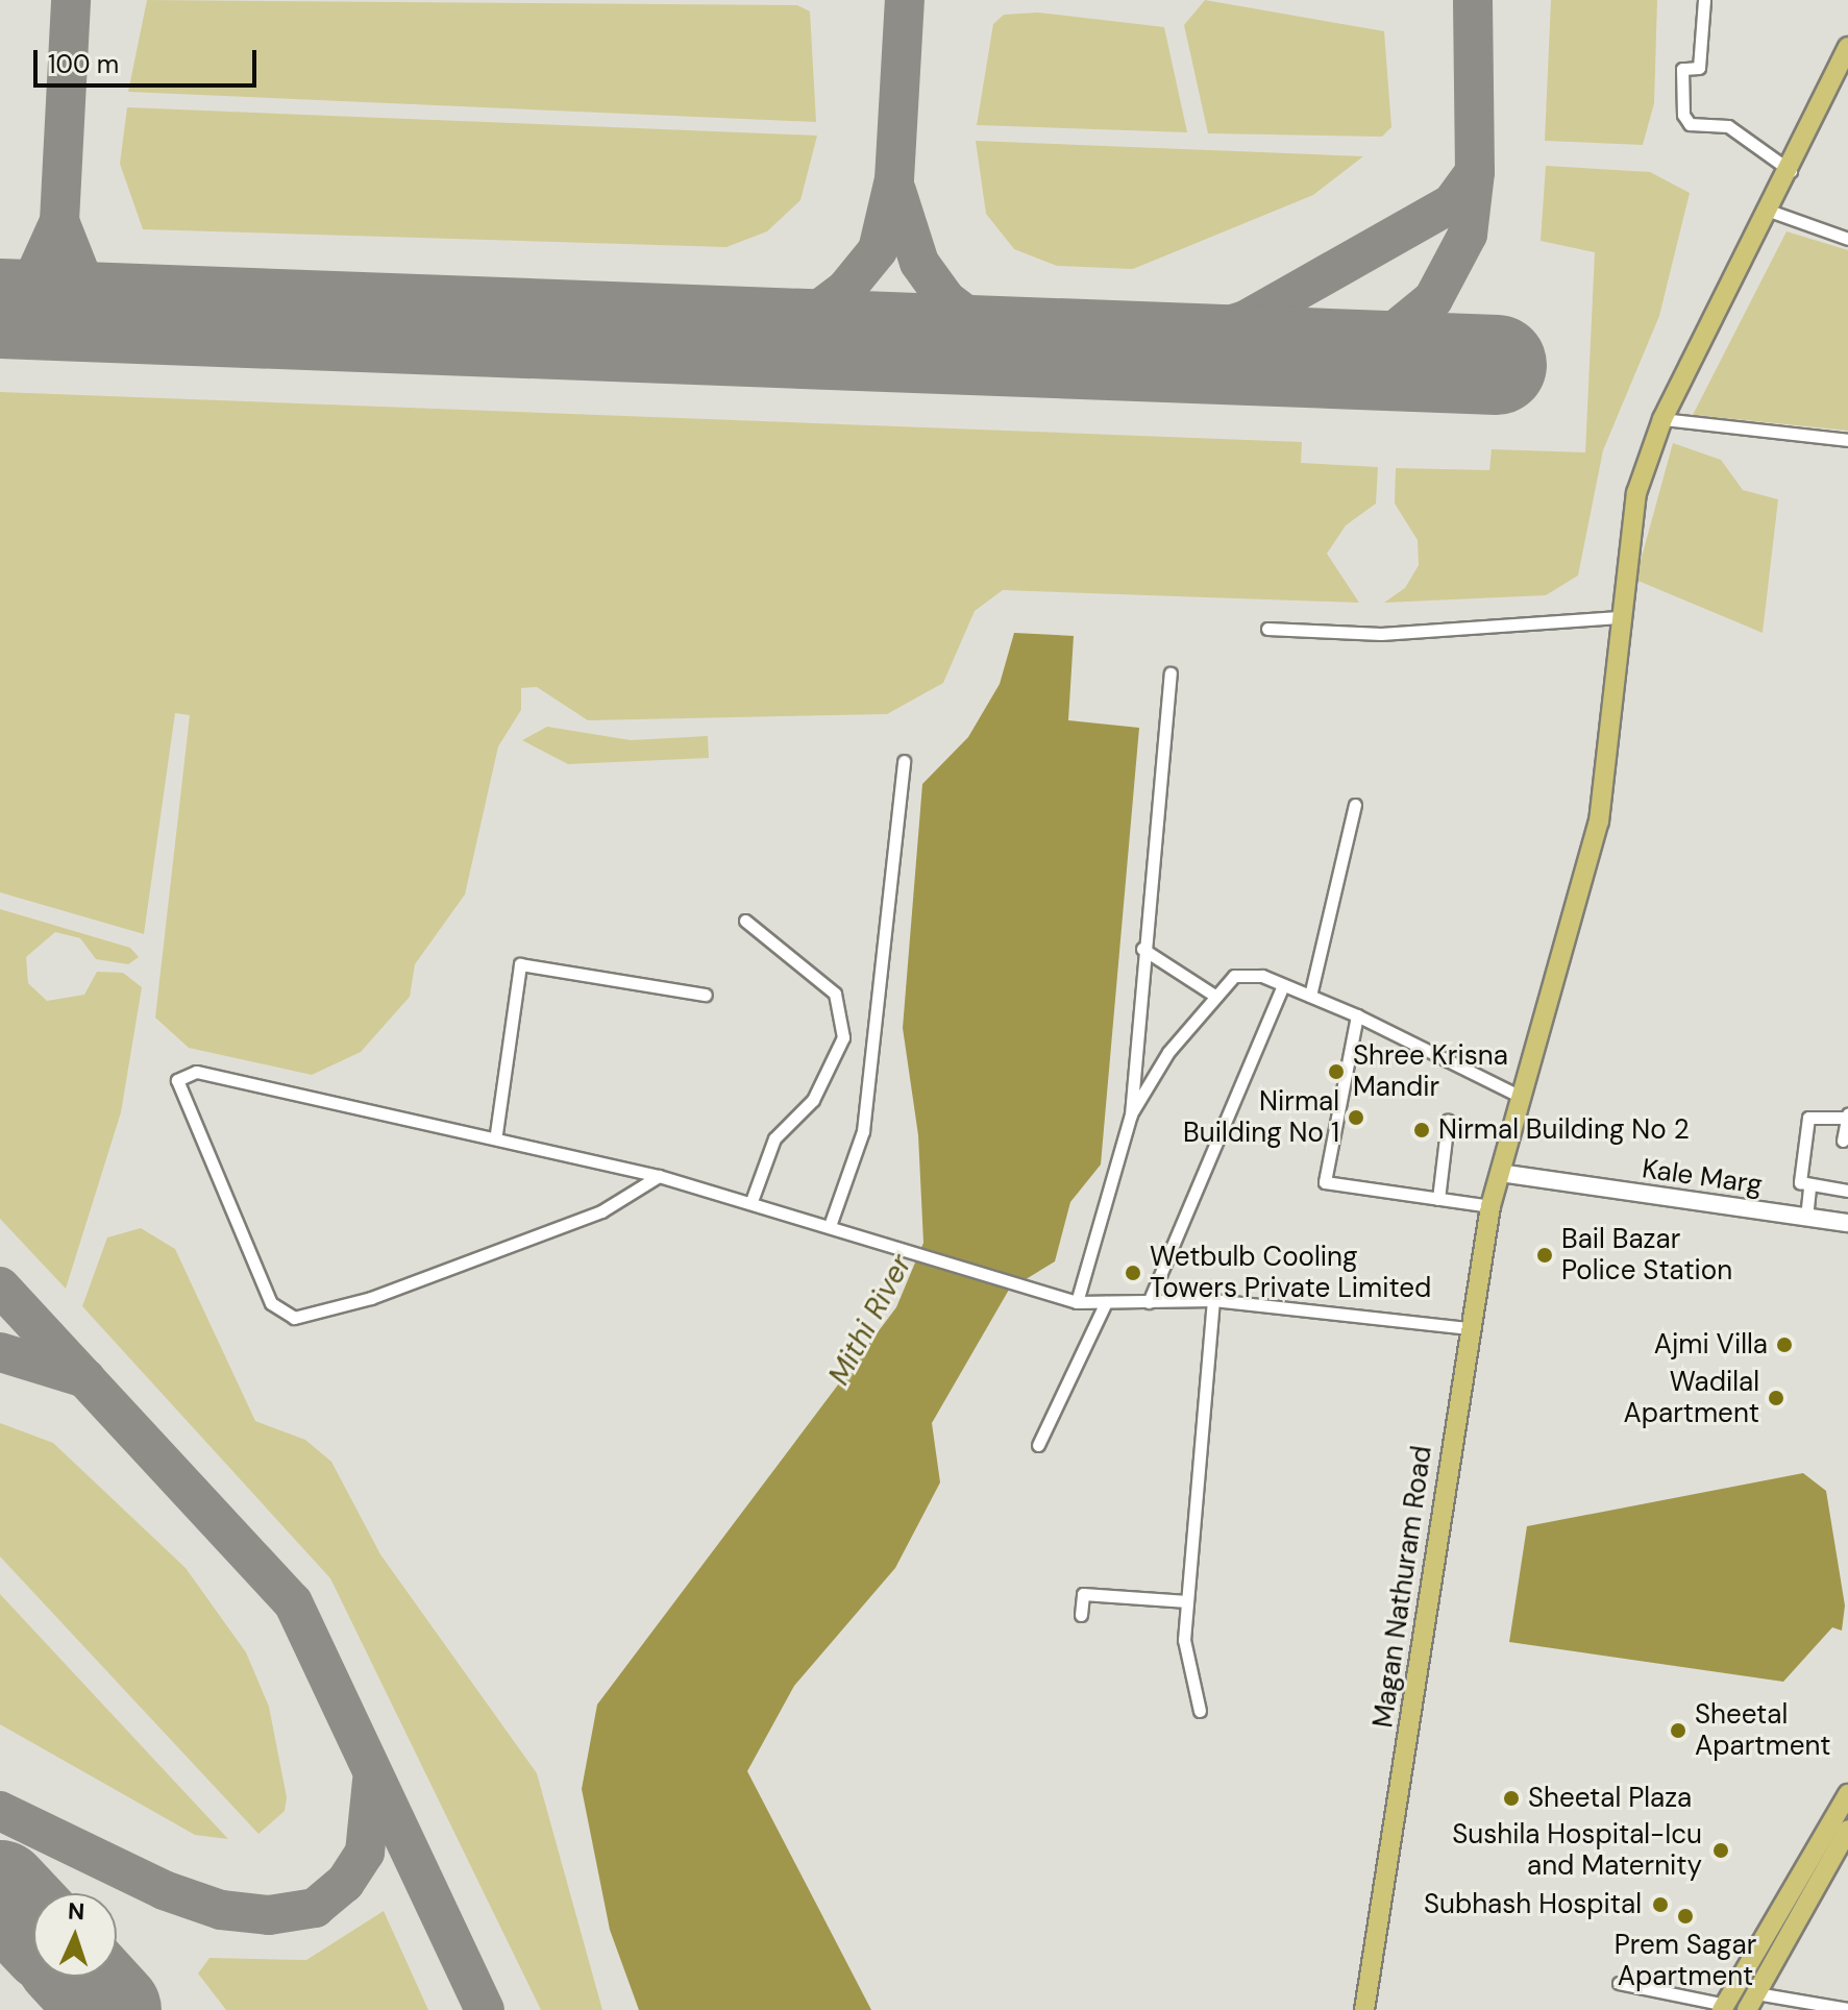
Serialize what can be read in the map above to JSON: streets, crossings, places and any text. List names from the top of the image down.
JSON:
{
  "streets": {
    "main road": ["Kale Marg", "Magan Nathuram Road"]
  },
  "crossings": [
    ["Kale Marg", "Magan Nathuram Road"]
  ],
  "water": ["Mithi River"],
  "places": [
    "Shree Krisna Mandir",
    "Nirmal Building No 1",
    "Nirmal Building No 2",
    "Bail Bazar Police Station",
    "Wetbulb Cooling Towers Private Limited",
    "Ajmi Villa",
    "Wadilal Apartment",
    "Sheetal Apartment",
    "Sheetal Plaza",
    "Sushila Hospital-Icu and Maternity",
    "Subhash Hospital",
    "Prem Sagar Apartment"
  ],
  "scale_bar": "100 m",
  "north": "top"
}
